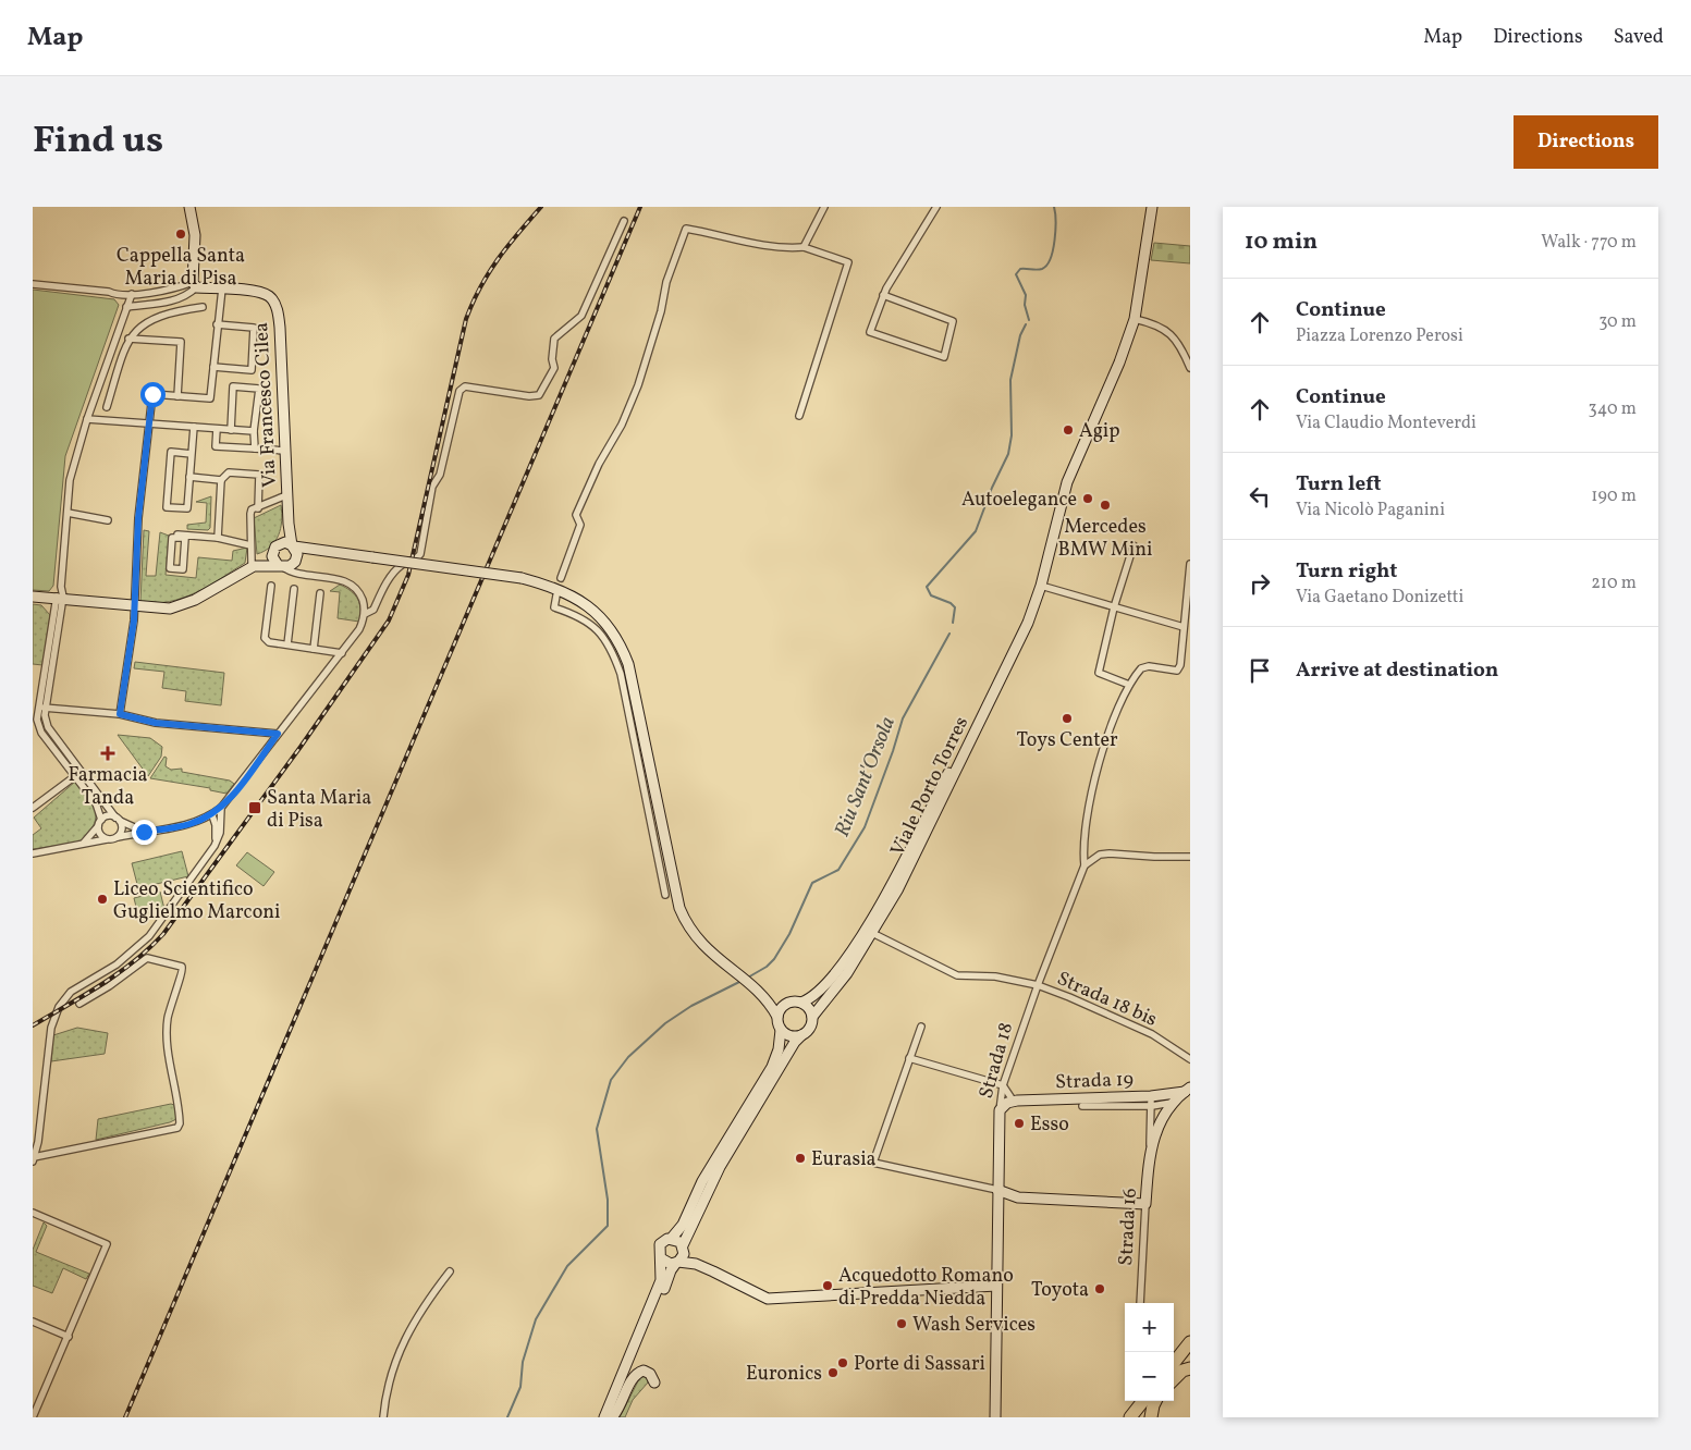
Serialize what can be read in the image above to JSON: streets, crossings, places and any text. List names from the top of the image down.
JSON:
{
  "streets": {
    "main road": [
      "Via Francesco Cilea",
      "Viale Porto Torres",
      "Strada 18",
      "Strada 19",
      "Strada 16"
    ],
    "street": ["Strada 18 bis"]
  },
  "crossings": [
    ["Viale Porto Torres", "Strada 18 bis"],
    ["Strada 18 bis", "Strada 18"],
    ["Strada 18", "Strada 19"],
    ["Strada 19", "Strada 16"]
  ],
  "water": ["Riu Sant'Orsola"],
  "places": {
    "other": [
      "Cappella Santa Maria di Pisa",
      "Agip",
      "Autoelegance",
      "Mercedes BMW Mini",
      "Toys Center",
      "Liceo Scientifico Guglielmo Marconi",
      "Esso",
      "Eurasia",
      "Acquedotto Romano di Predda Niedda",
      "Toyota",
      "Wash Services",
      "Porte di Sassari",
      "Euronics"
    ],
    "health": ["Farmacia Tanda"],
    "transit": ["Santa Maria di Pisa"]
  },
  "page": {
    "header": "Map",
    "nav": ["Map", "Directions", "Saved"],
    "title": "Find us",
    "buttons": "Directions",
    "heading": ["10 min", "Walk · 770 m"],
    "list": [
      ["Continue", "Piazza Lorenzo Perosi", "30 m"],
      ["Continue", "Via Claudio Monteverdi", "340 m"],
      ["Turn left", "Via Nicolò Paganini", "190 m"],
      ["Turn right", "Via Gaetano Donizetti", "210 m"],
      "Arrive at destination"
    ],
    "map_buttons": ["+", "−"]
  }
}
